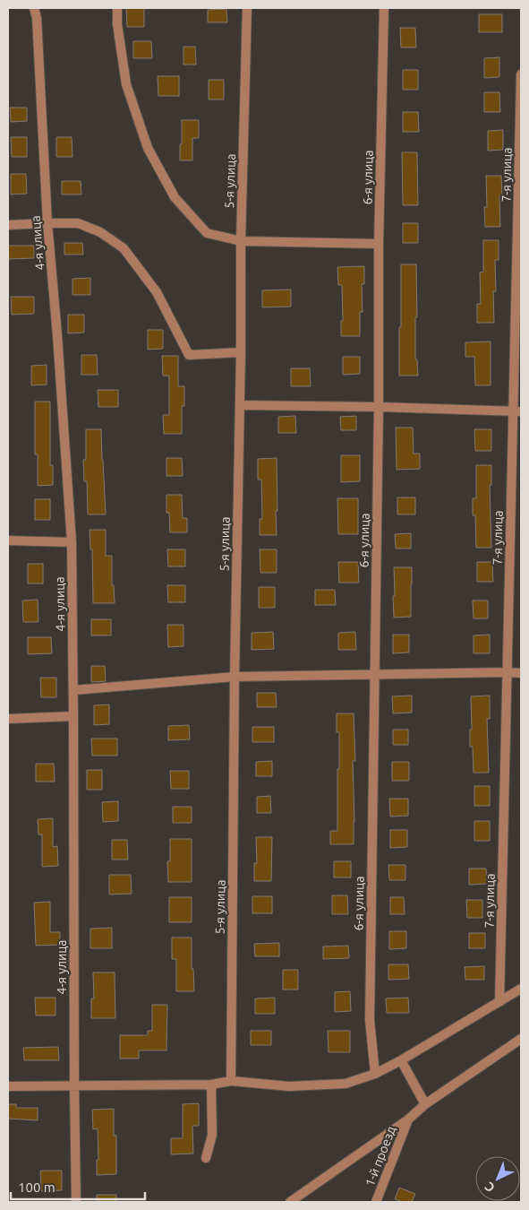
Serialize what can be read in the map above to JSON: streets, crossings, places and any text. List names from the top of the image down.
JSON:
{
  "streets": {
    "street": [
      "7-я улица",
      "6-я улица",
      "5-я улица",
      "4-я улица",
      "1-й проезд"
    ]
  },
  "scale_bar": "100 m",
  "north": "bottom left"
}
